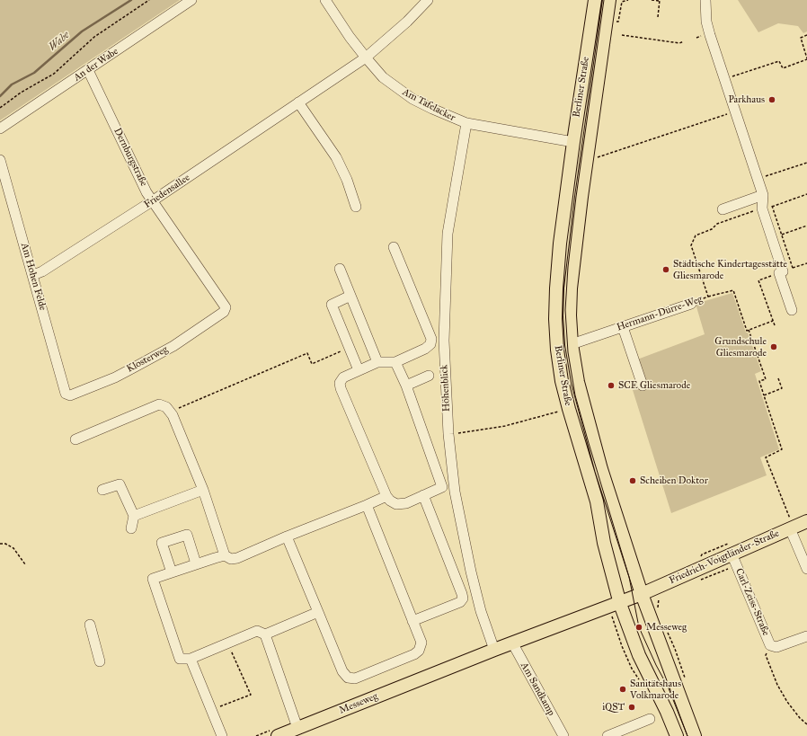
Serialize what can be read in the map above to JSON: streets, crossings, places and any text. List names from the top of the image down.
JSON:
{
  "streets": {
    "main road": ["Berliner Straße", "Friedrich-Voigtländer-Straße", "Messeweg"],
    "street": [
      "An der Wabe",
      "Am Tafelacker",
      "Dernburgstraße",
      "Friedensallee",
      "Am Hohen Felde",
      "Hermann-Dürre-Weg",
      "Klosterweg",
      "Höhenblick",
      "Carl-Zeiss-Straße",
      "Am Sandkamp"
    ]
  },
  "crossings": [
    ["An der Wabe", "Dernburgstraße"],
    ["Berliner Straße", "Am Tafelacker"],
    ["Berliner Straße", "Hermann-Dürre-Weg"],
    ["Berliner Straße", "Friedrich-Voigtländer-Straße"],
    ["Berliner Straße", "Messeweg"],
    ["Am Tafelacker", "Friedensallee"],
    ["Am Tafelacker", "Höhenblick"],
    ["Dernburgstraße", "Friedensallee"],
    ["Dernburgstraße", "Klosterweg"],
    ["Friedensallee", "Am Hohen Felde"],
    ["Am Hohen Felde", "Klosterweg"],
    ["Höhenblick", "Messeweg"],
    ["Friedrich-Voigtländer-Straße", "Carl-Zeiss-Straße"],
    ["Friedrich-Voigtländer-Straße", "Messeweg"],
    ["Am Sandkamp", "Messeweg"]
  ],
  "water": ["Wabe"],
  "places": [
    "Parkhaus",
    "Städtische Kindertagesstätte Gliesmarode",
    "Grundschule Gliesmarode",
    "SCE Gliesmarode",
    "Scheiben Doktor",
    "Messeweg",
    "Sanitätshaus Volkmarode",
    "iQST"
  ]
}
